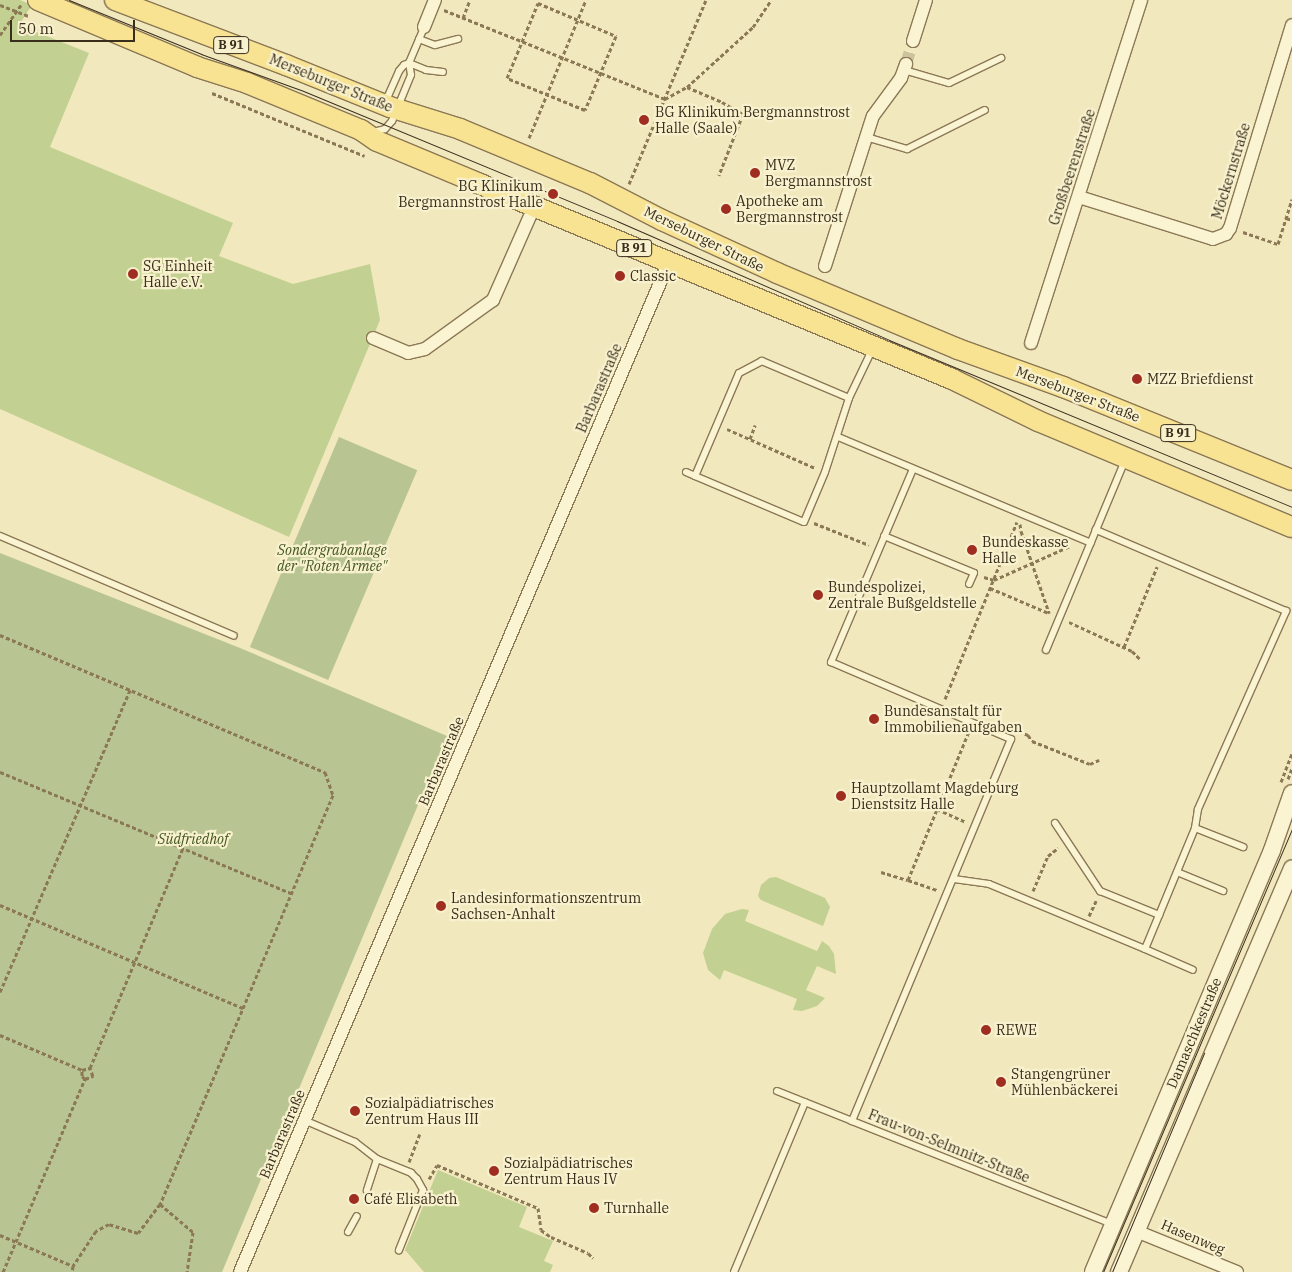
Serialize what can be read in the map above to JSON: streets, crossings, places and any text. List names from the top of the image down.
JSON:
{
  "streets": {
    "main road": ["B 91", "Merseburger Straße"],
    "street": [
      "Großbeerenstraße",
      "Möckernstraße",
      "Barbarastraße",
      "Damaschkestraße",
      "Hasenweg"
    ],
    "lane": ["Frau-von-Selmnitz-Straße"]
  },
  "crossings": [
    ["B 91", "Barbarastraße"],
    ["Großbeerenstraße", "Möckernstraße"],
    ["Damaschkestraße", "Frau-von-Selmnitz-Straße"],
    ["Damaschkestraße", "Hasenweg"]
  ],
  "parks": ["Sondergrabanlage der \"Roten Armee\"", "Südfriedhof"],
  "places": [
    "BG Klinikum Bergmannstrost Halle (Saale)",
    "MVZ Bergmannstrost",
    "BG Klinikum Bergmannstrost Halle",
    "Apotheke am Bergmannstrost",
    "SG Einheit Halle e.V.",
    "Classic",
    "MZZ Briefdienst",
    "Bundeskasse Halle",
    "Bundespolizei, Zentrale Bußgeldstelle",
    "Bundesanstalt für Immobilienaufgaben",
    "Hauptzollamt Magdeburg Dienstsitz Halle",
    "Landesinformationszentrum Sachsen-Anhalt",
    "REWE",
    "Stangengrüner Mühlenbäckerei",
    "Sozialpädiatrisches Zentrum Haus III",
    "Sozialpädiatrisches Zentrum Haus IV",
    "Café Elisabeth",
    "Turnhalle"
  ],
  "scale_bar": "50 m"
}
